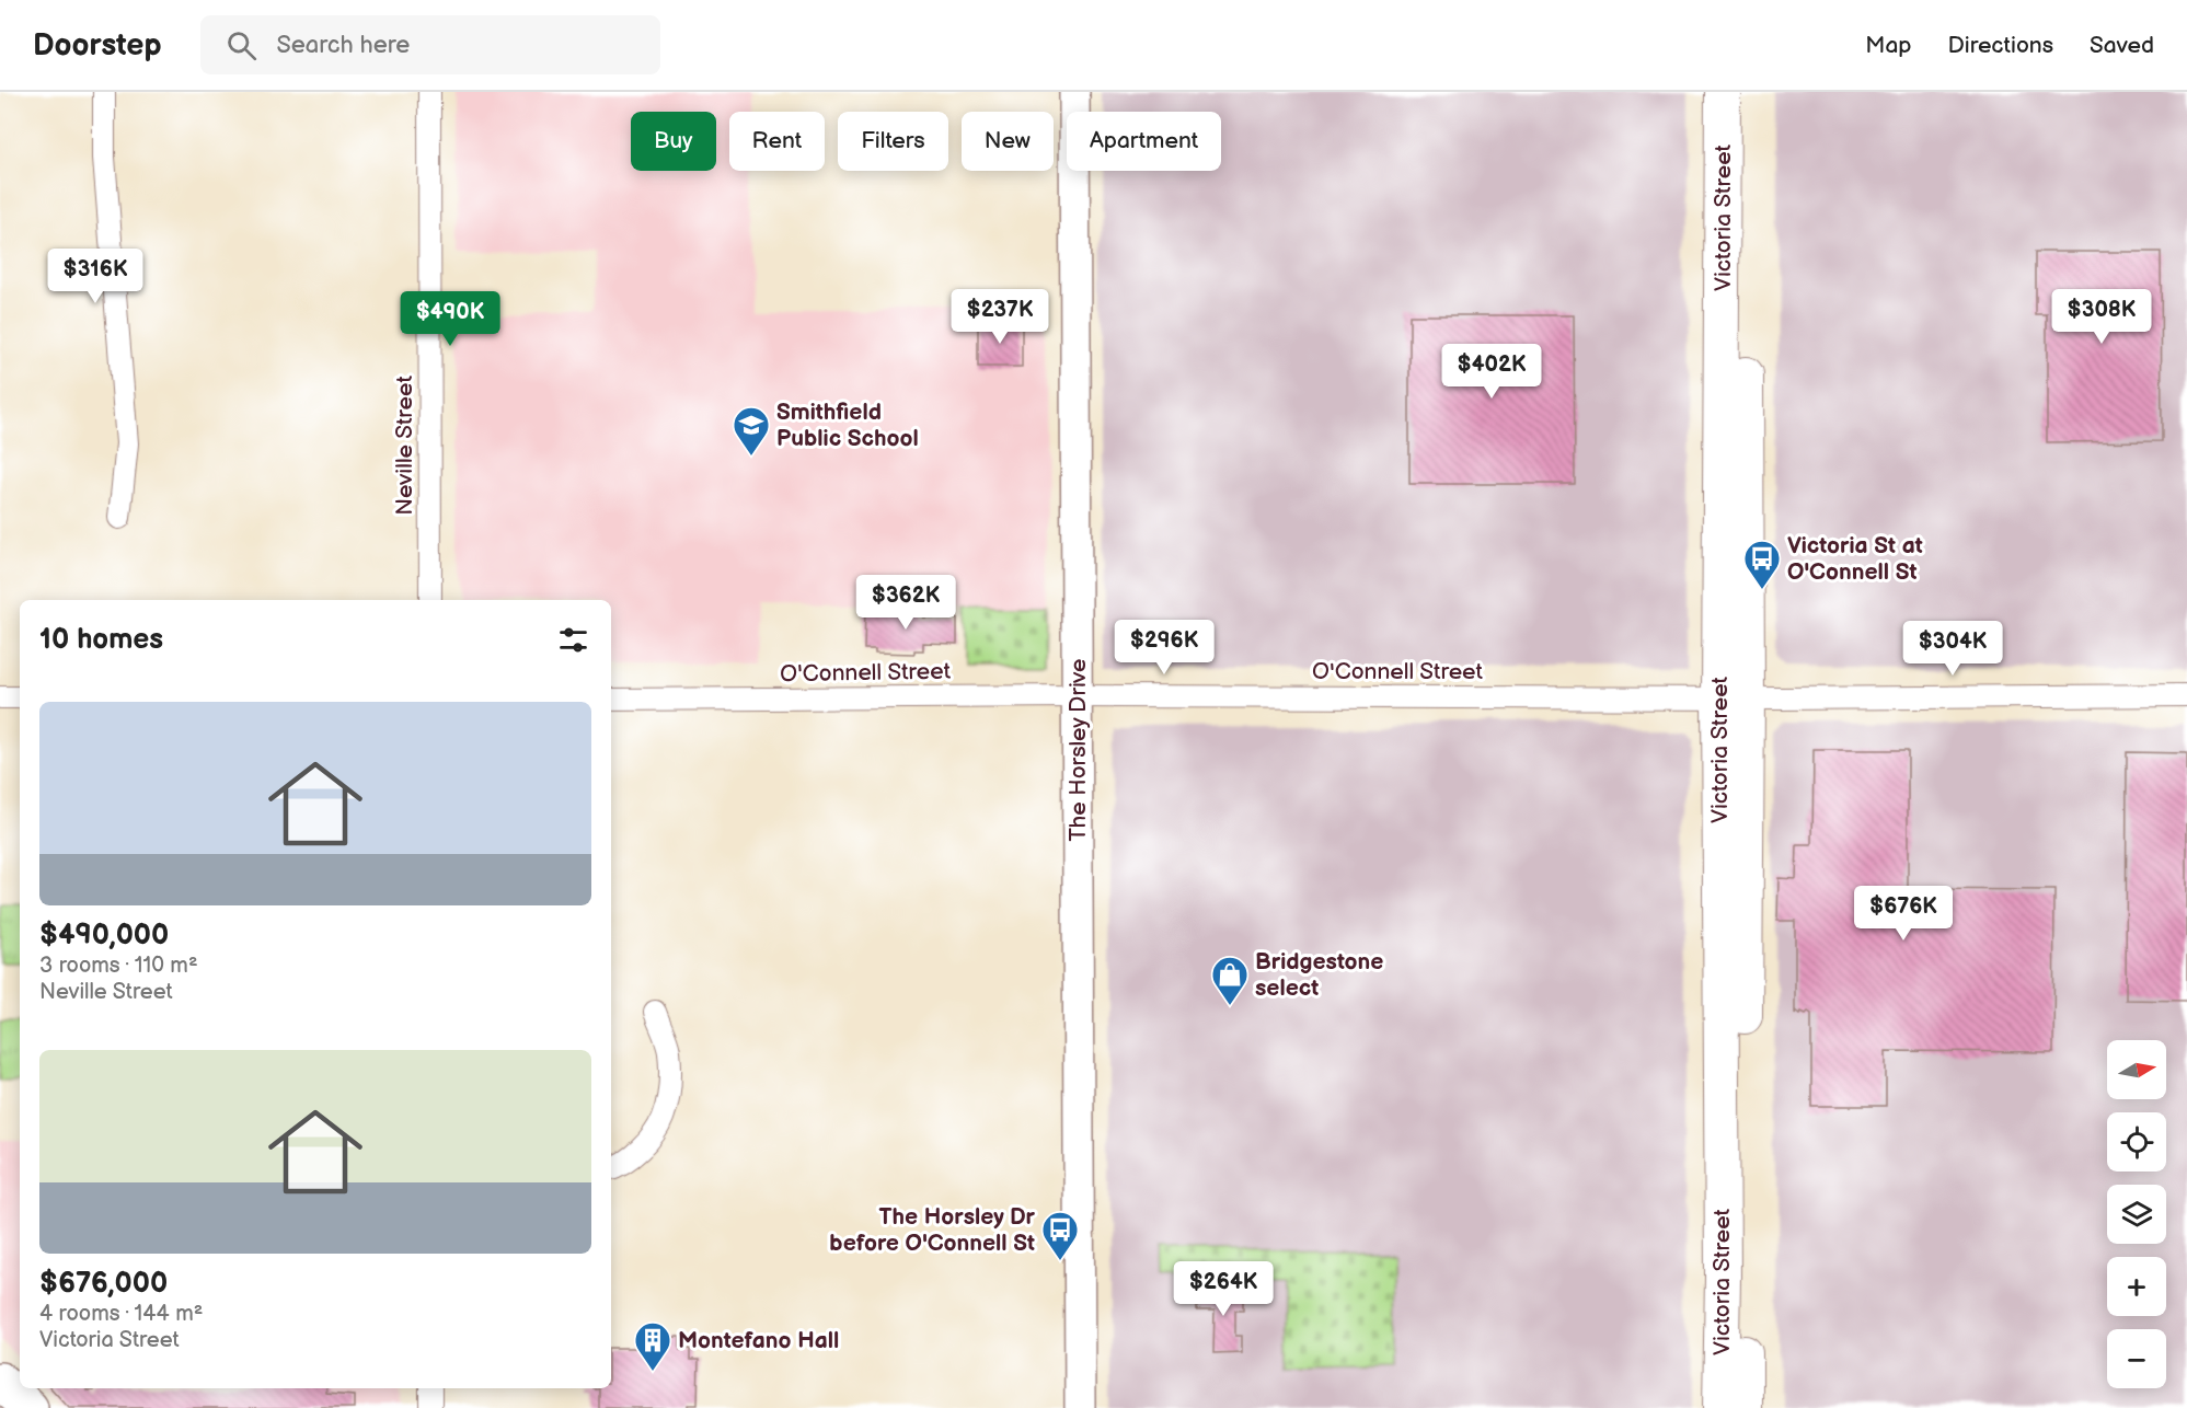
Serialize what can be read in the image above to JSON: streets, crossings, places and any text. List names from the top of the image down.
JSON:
{
  "streets": {
    "main road": ["Victoria Street", "The Horsley Drive"],
    "street": ["Neville Street", "O'Connell Street"]
  },
  "crossings": [
    ["Victoria Street", "O'Connell Street"],
    ["O'Connell Street", "The Horsley Drive"]
  ],
  "places": {
    "school or university": ["Smithfield Public School"],
    "bus stop": ["Victoria St at O'Connell St", "The Horsley Dr before O'Connell St"],
    "shop": ["Bridgestone select"],
    "building": ["Montefano Hall"]
  },
  "north": "right",
  "page": {
    "header": "Doorstep",
    "search": "Search here",
    "nav": ["Map", "Directions", "Saved"],
    "chip": [
      "Buy",
      "Rent",
      "Filters",
      "New",
      "Apartment"
    ],
    "price": [
      "$316K",
      "$237K",
      "$308K",
      "$490K",
      "$402K",
      "$362K",
      "$296K",
      "$304K",
      "$676K",
      "$264K"
    ],
    "heading": "10 homes",
    "list": [
      {
        "name": "$490,000",
        "note": "3 rooms · 110 m² · Neville Street"
      },
      {
        "name": "$676,000",
        "note": "4 rooms · 144 m² · Victoria Street"
      }
    ],
    "map_buttons": ["+", "−"]
  }
}
